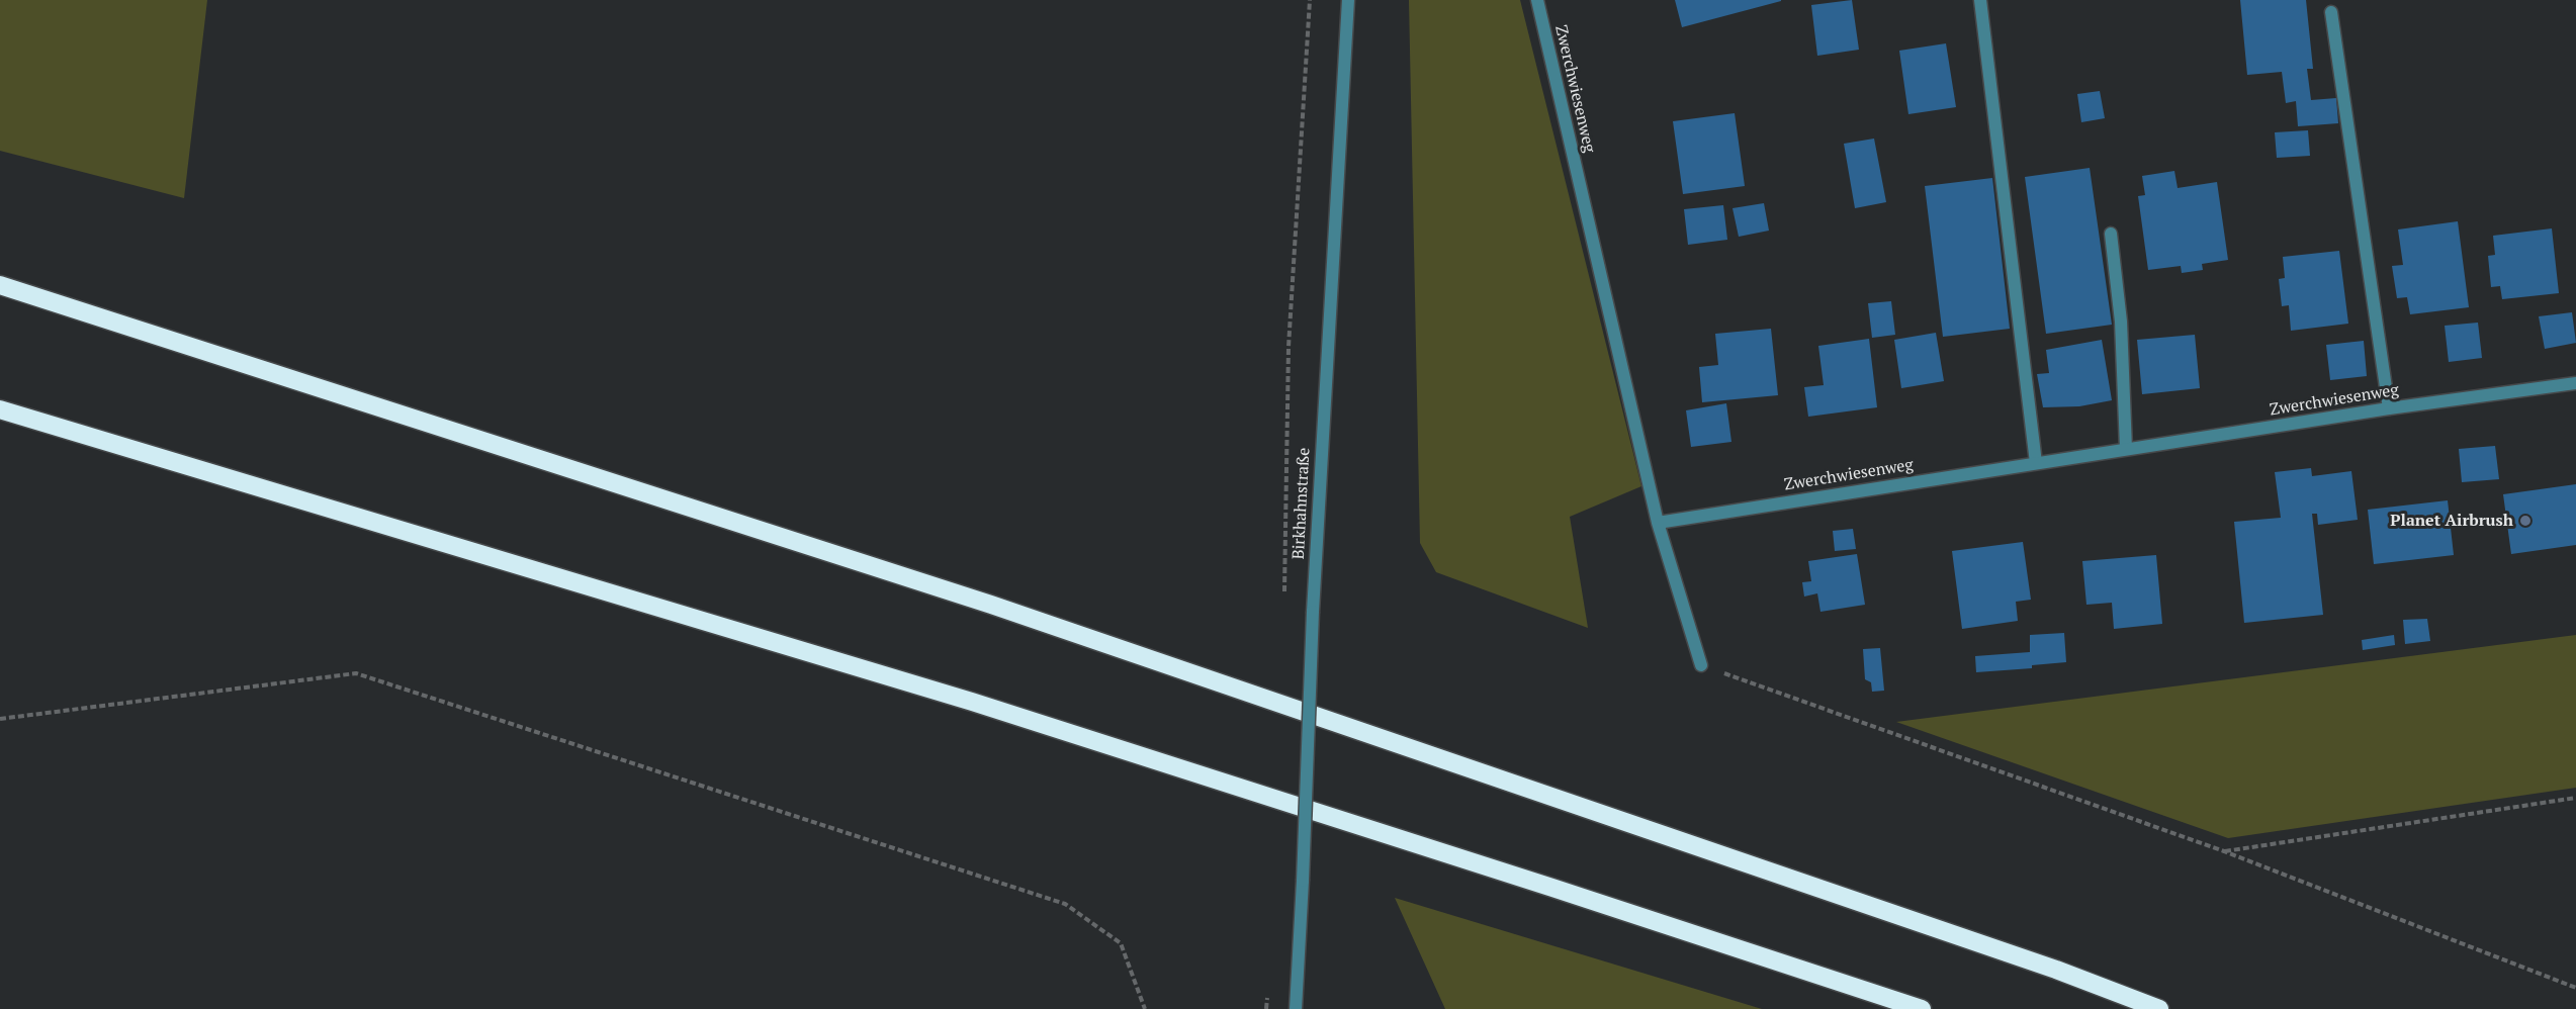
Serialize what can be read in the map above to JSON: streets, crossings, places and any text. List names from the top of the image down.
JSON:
{
  "streets": {
    "street": ["Zwerchwiesenweg", "Birkhahnstraße"]
  },
  "places": ["Planet Airbrush"]
}
